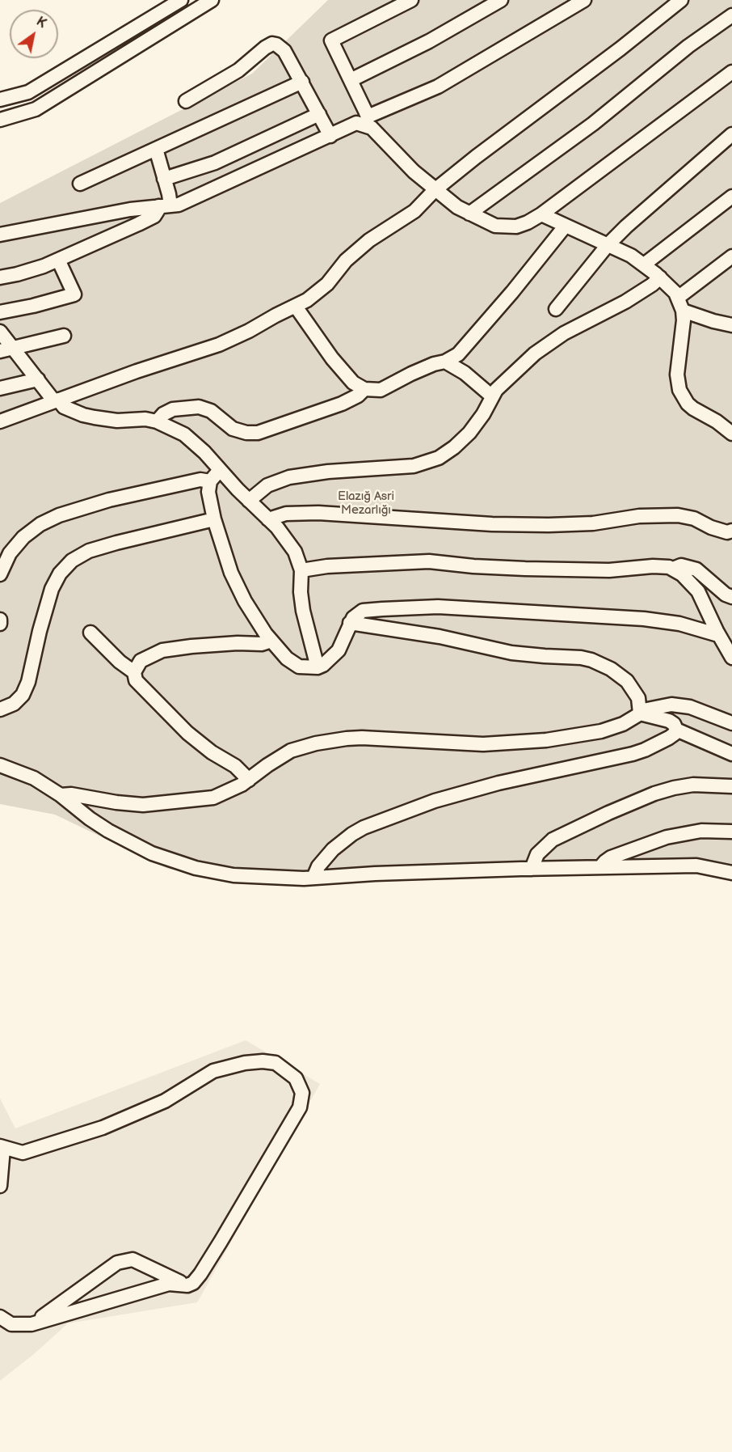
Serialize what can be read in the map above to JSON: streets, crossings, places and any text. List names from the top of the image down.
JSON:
{
  "parks": ["Elazığ Asri Mezarlığı"],
  "north": "top right"
}
